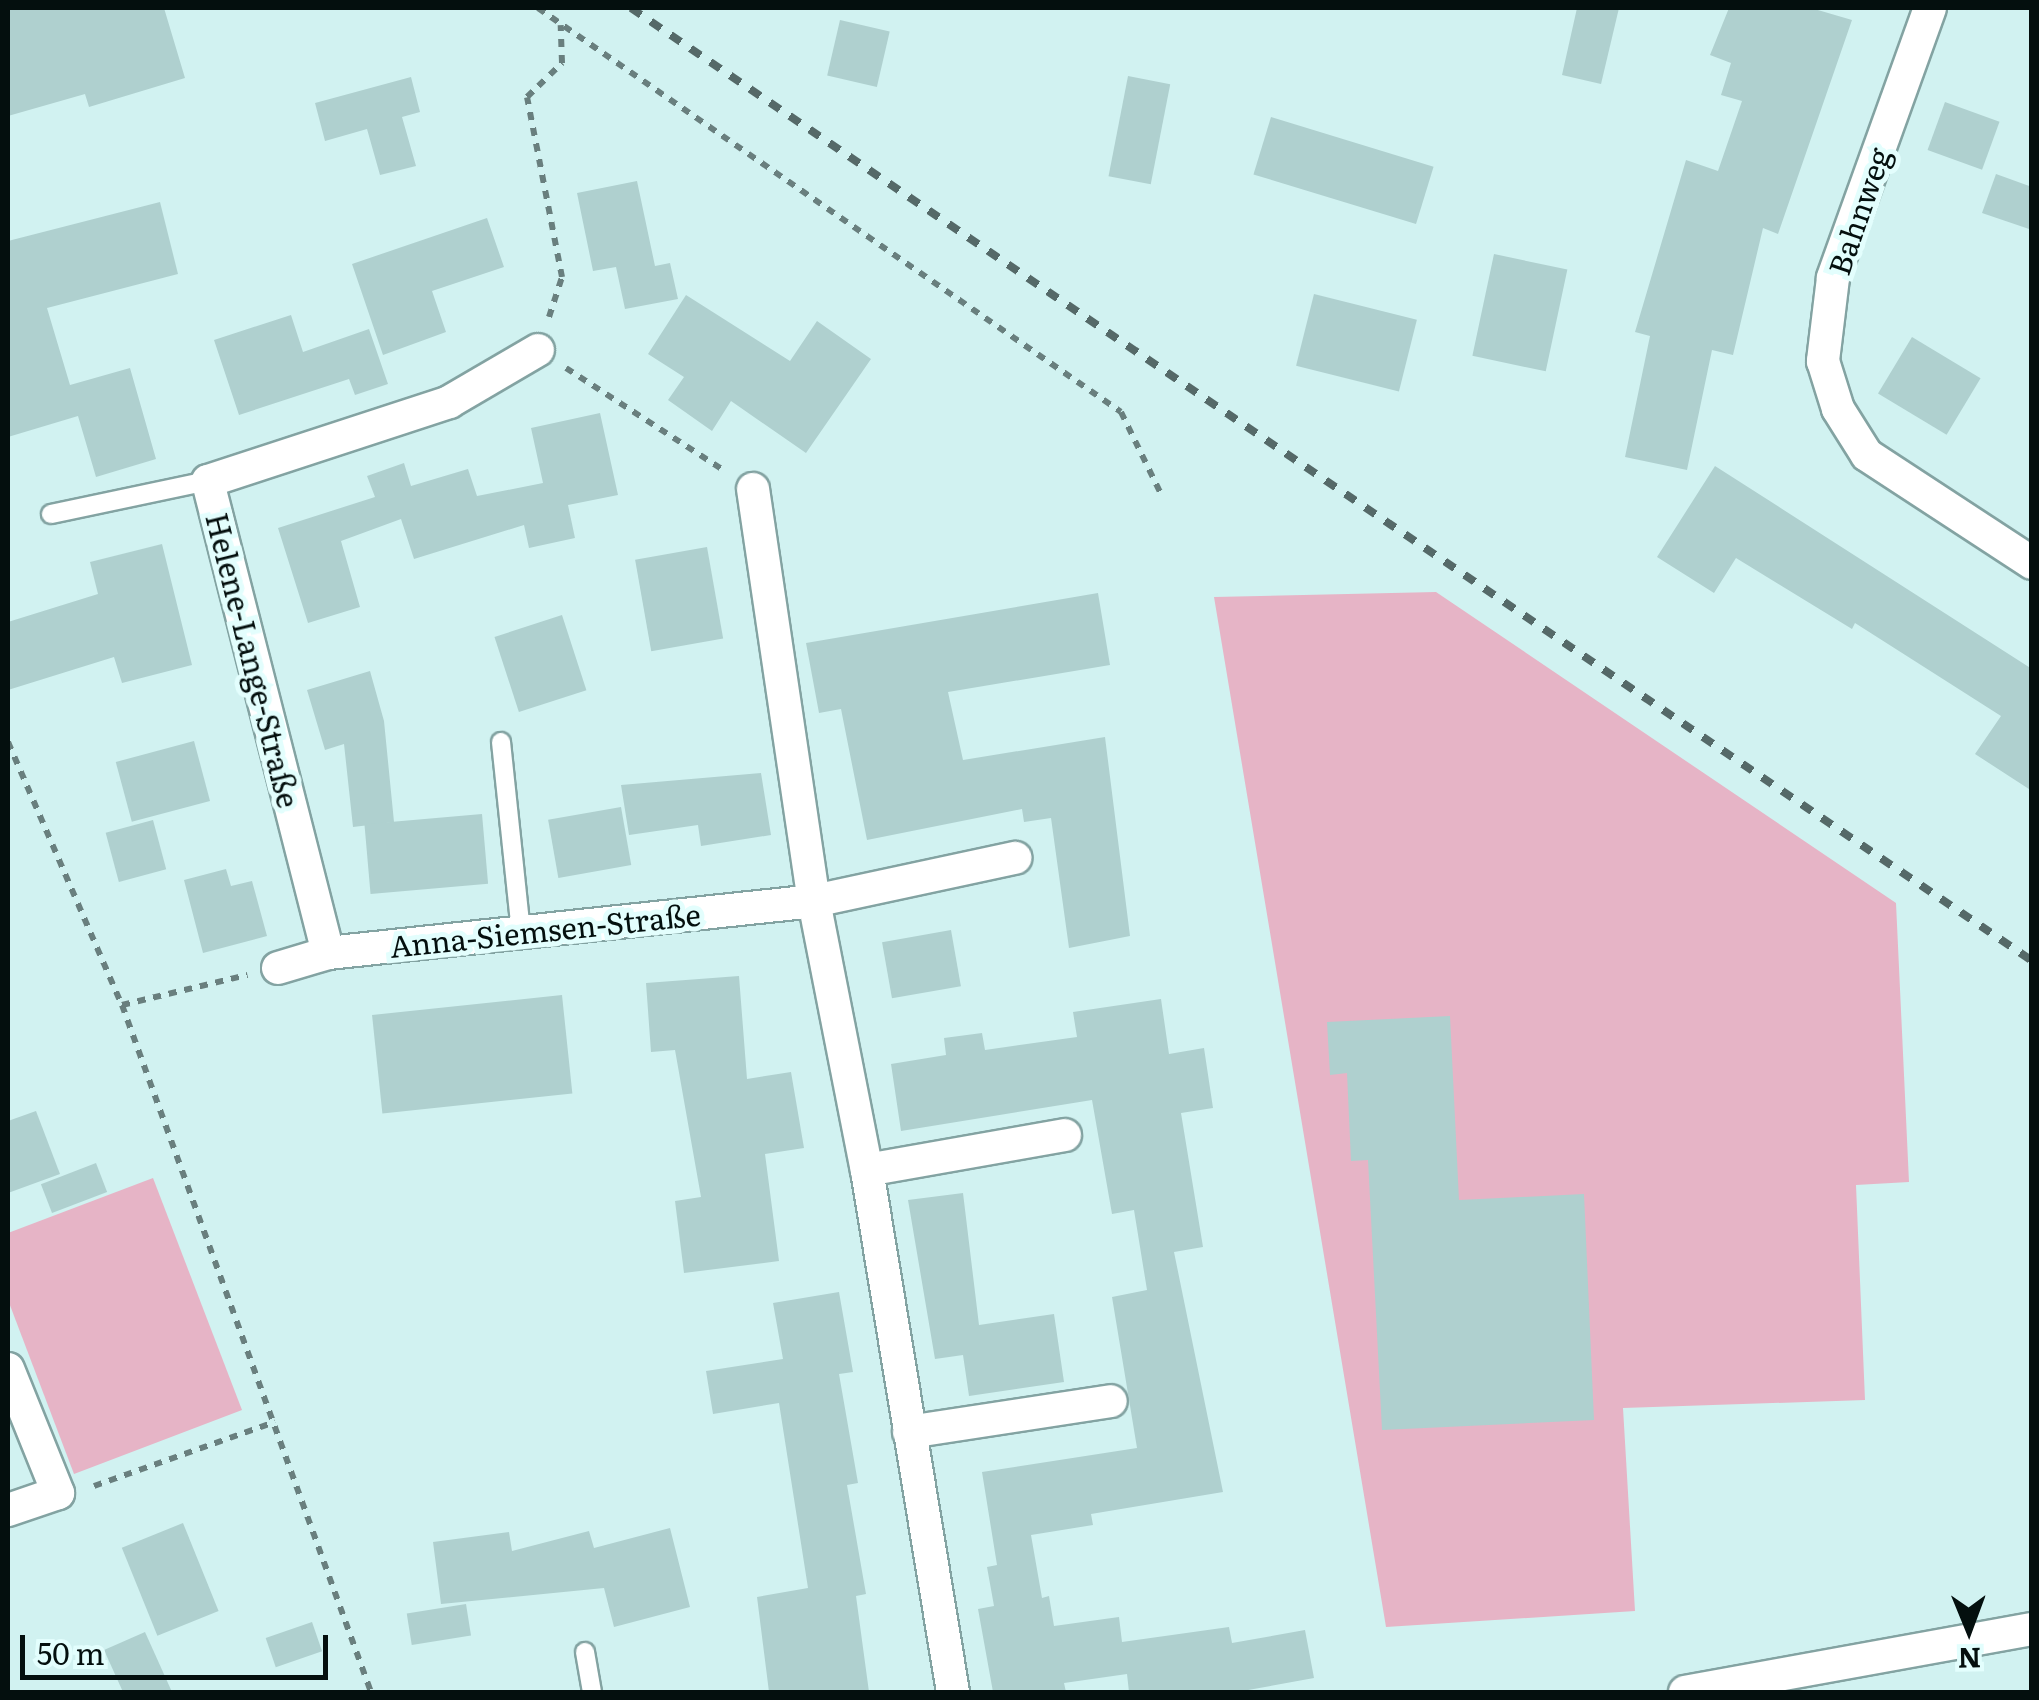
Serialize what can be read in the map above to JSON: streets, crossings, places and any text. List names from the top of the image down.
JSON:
{
  "streets": {
    "street": ["Bahnweg", "Helene-Lange-Straße", "Anna-Siemsen-Straße"]
  },
  "crossings": [
    ["Helene-Lange-Straße", "Anna-Siemsen-Straße"]
  ],
  "scale_bar": "50 m",
  "north": "bottom"
}
